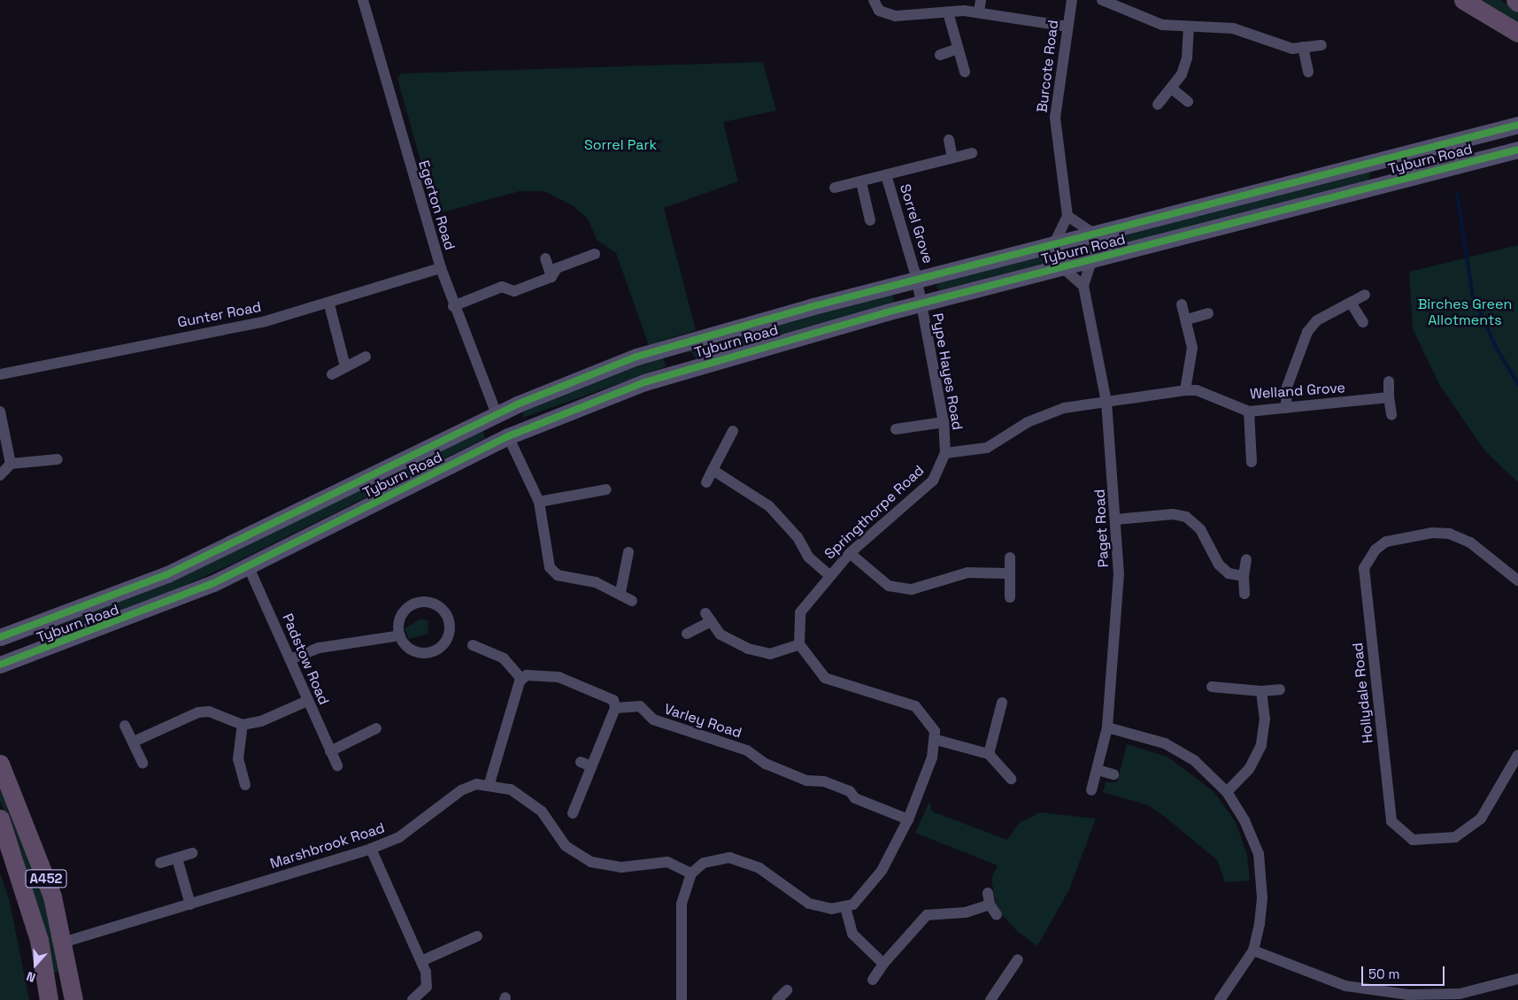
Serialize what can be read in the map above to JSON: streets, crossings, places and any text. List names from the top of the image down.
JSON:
{
  "streets": {
    "highway": ["A452"],
    "main road": ["Tyburn Road"],
    "street": [
      "Burcote Road",
      "Egerton Road",
      "Sorrel Grove",
      "Gunter Road",
      "Pype Hayes Road",
      "Welland Grove",
      "Springthorpe Road",
      "Paget Road",
      "Padstow Road",
      "Hollydale Road",
      "Varley Road",
      "Marshbrook Road"
    ]
  },
  "crossings": [
    ["Tyburn Road", "Egerton Road"],
    ["Tyburn Road", "Sorrel Grove"],
    ["Tyburn Road", "Pype Hayes Road"],
    ["Tyburn Road", "Paget Road"],
    ["Tyburn Road", "Padstow Road"],
    ["Egerton Road", "Gunter Road"],
    ["Sorrel Grove", "Pype Hayes Road"],
    ["Pype Hayes Road", "Welland Grove"],
    ["Pype Hayes Road", "Springthorpe Road"],
    ["Welland Grove", "Paget Road"],
    ["Marshbrook Road", "A452"]
  ],
  "parks": ["Sorrel Park", "Birches Green Allotments"],
  "scale_bar": "50 m",
  "north": "bottom"
}
